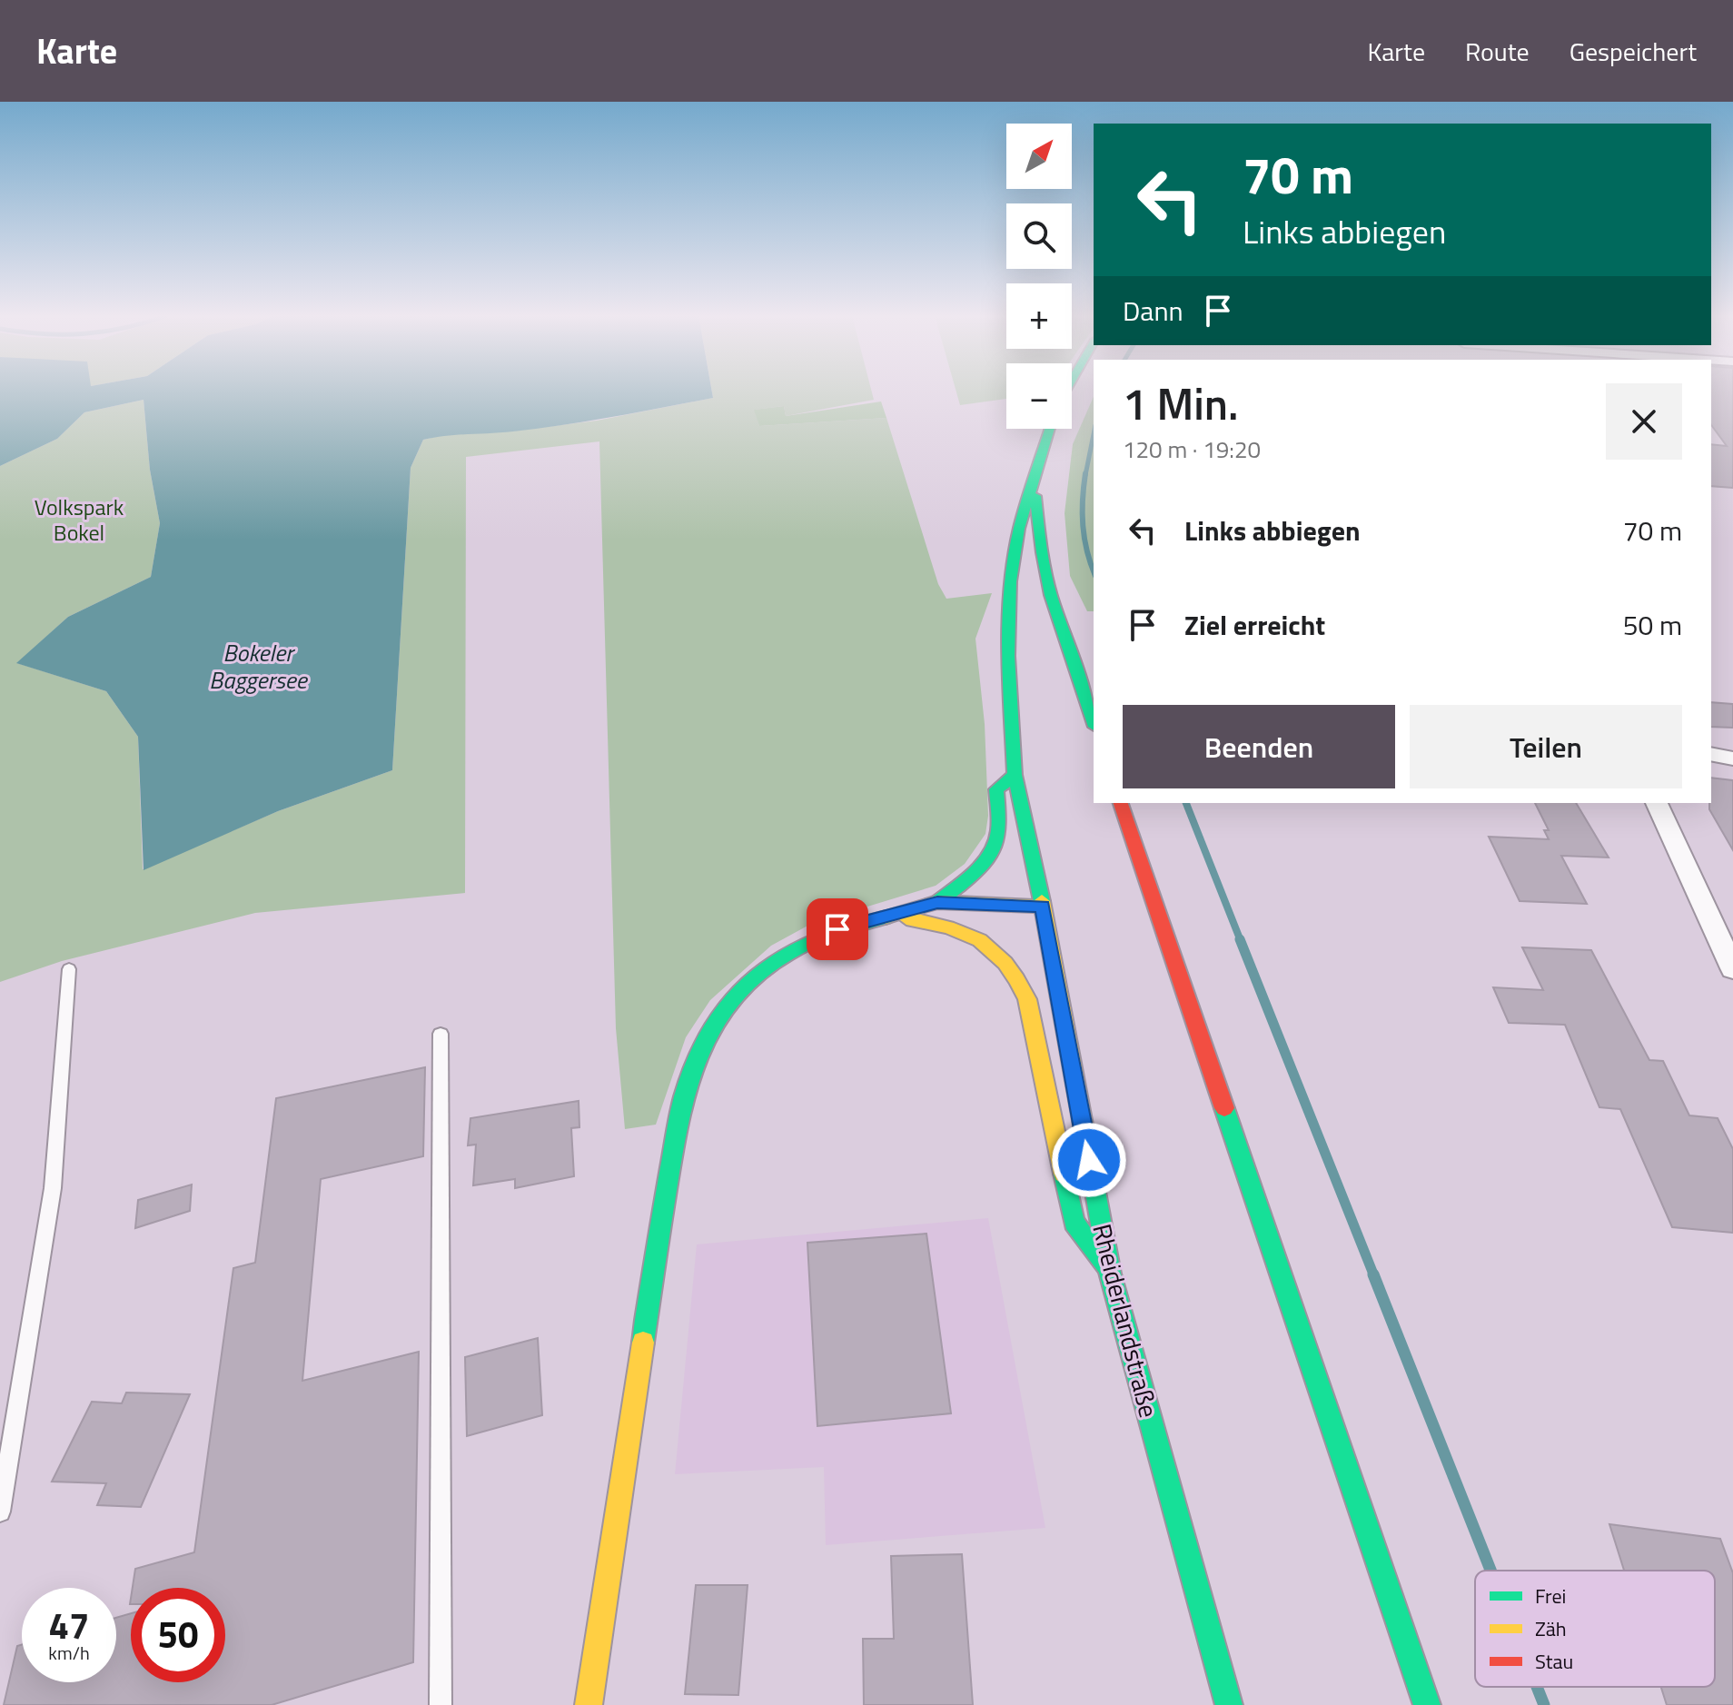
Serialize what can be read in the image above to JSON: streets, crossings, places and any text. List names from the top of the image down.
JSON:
{
  "streets": {
    "main road": ["Rheiderlandstraße"]
  },
  "water": ["Bokeler Baggersee"],
  "parks": ["Volkspark Bokel"],
  "legend": ["Frei", "Zäh", "Stau"],
  "north": "top right",
  "page": {
    "header": "Karte",
    "nav": ["Karte", "Route", "Gespeichert"],
    "map_buttons": ["+", "−"],
    "turn": ["70 m", "Links abbiegen"],
    "then": "Dann",
    "heading": ["1 Min.", "120 m · 19:20"],
    "list": [
      {
        "name": "Links abbiegen",
        "value": "70 m"
      },
      {
        "name": "Ziel erreicht",
        "value": "50 m"
      }
    ],
    "buttons": ["Beenden", "Teilen"],
    "speed": "47 km/h",
    "limit": "50"
  }
}
